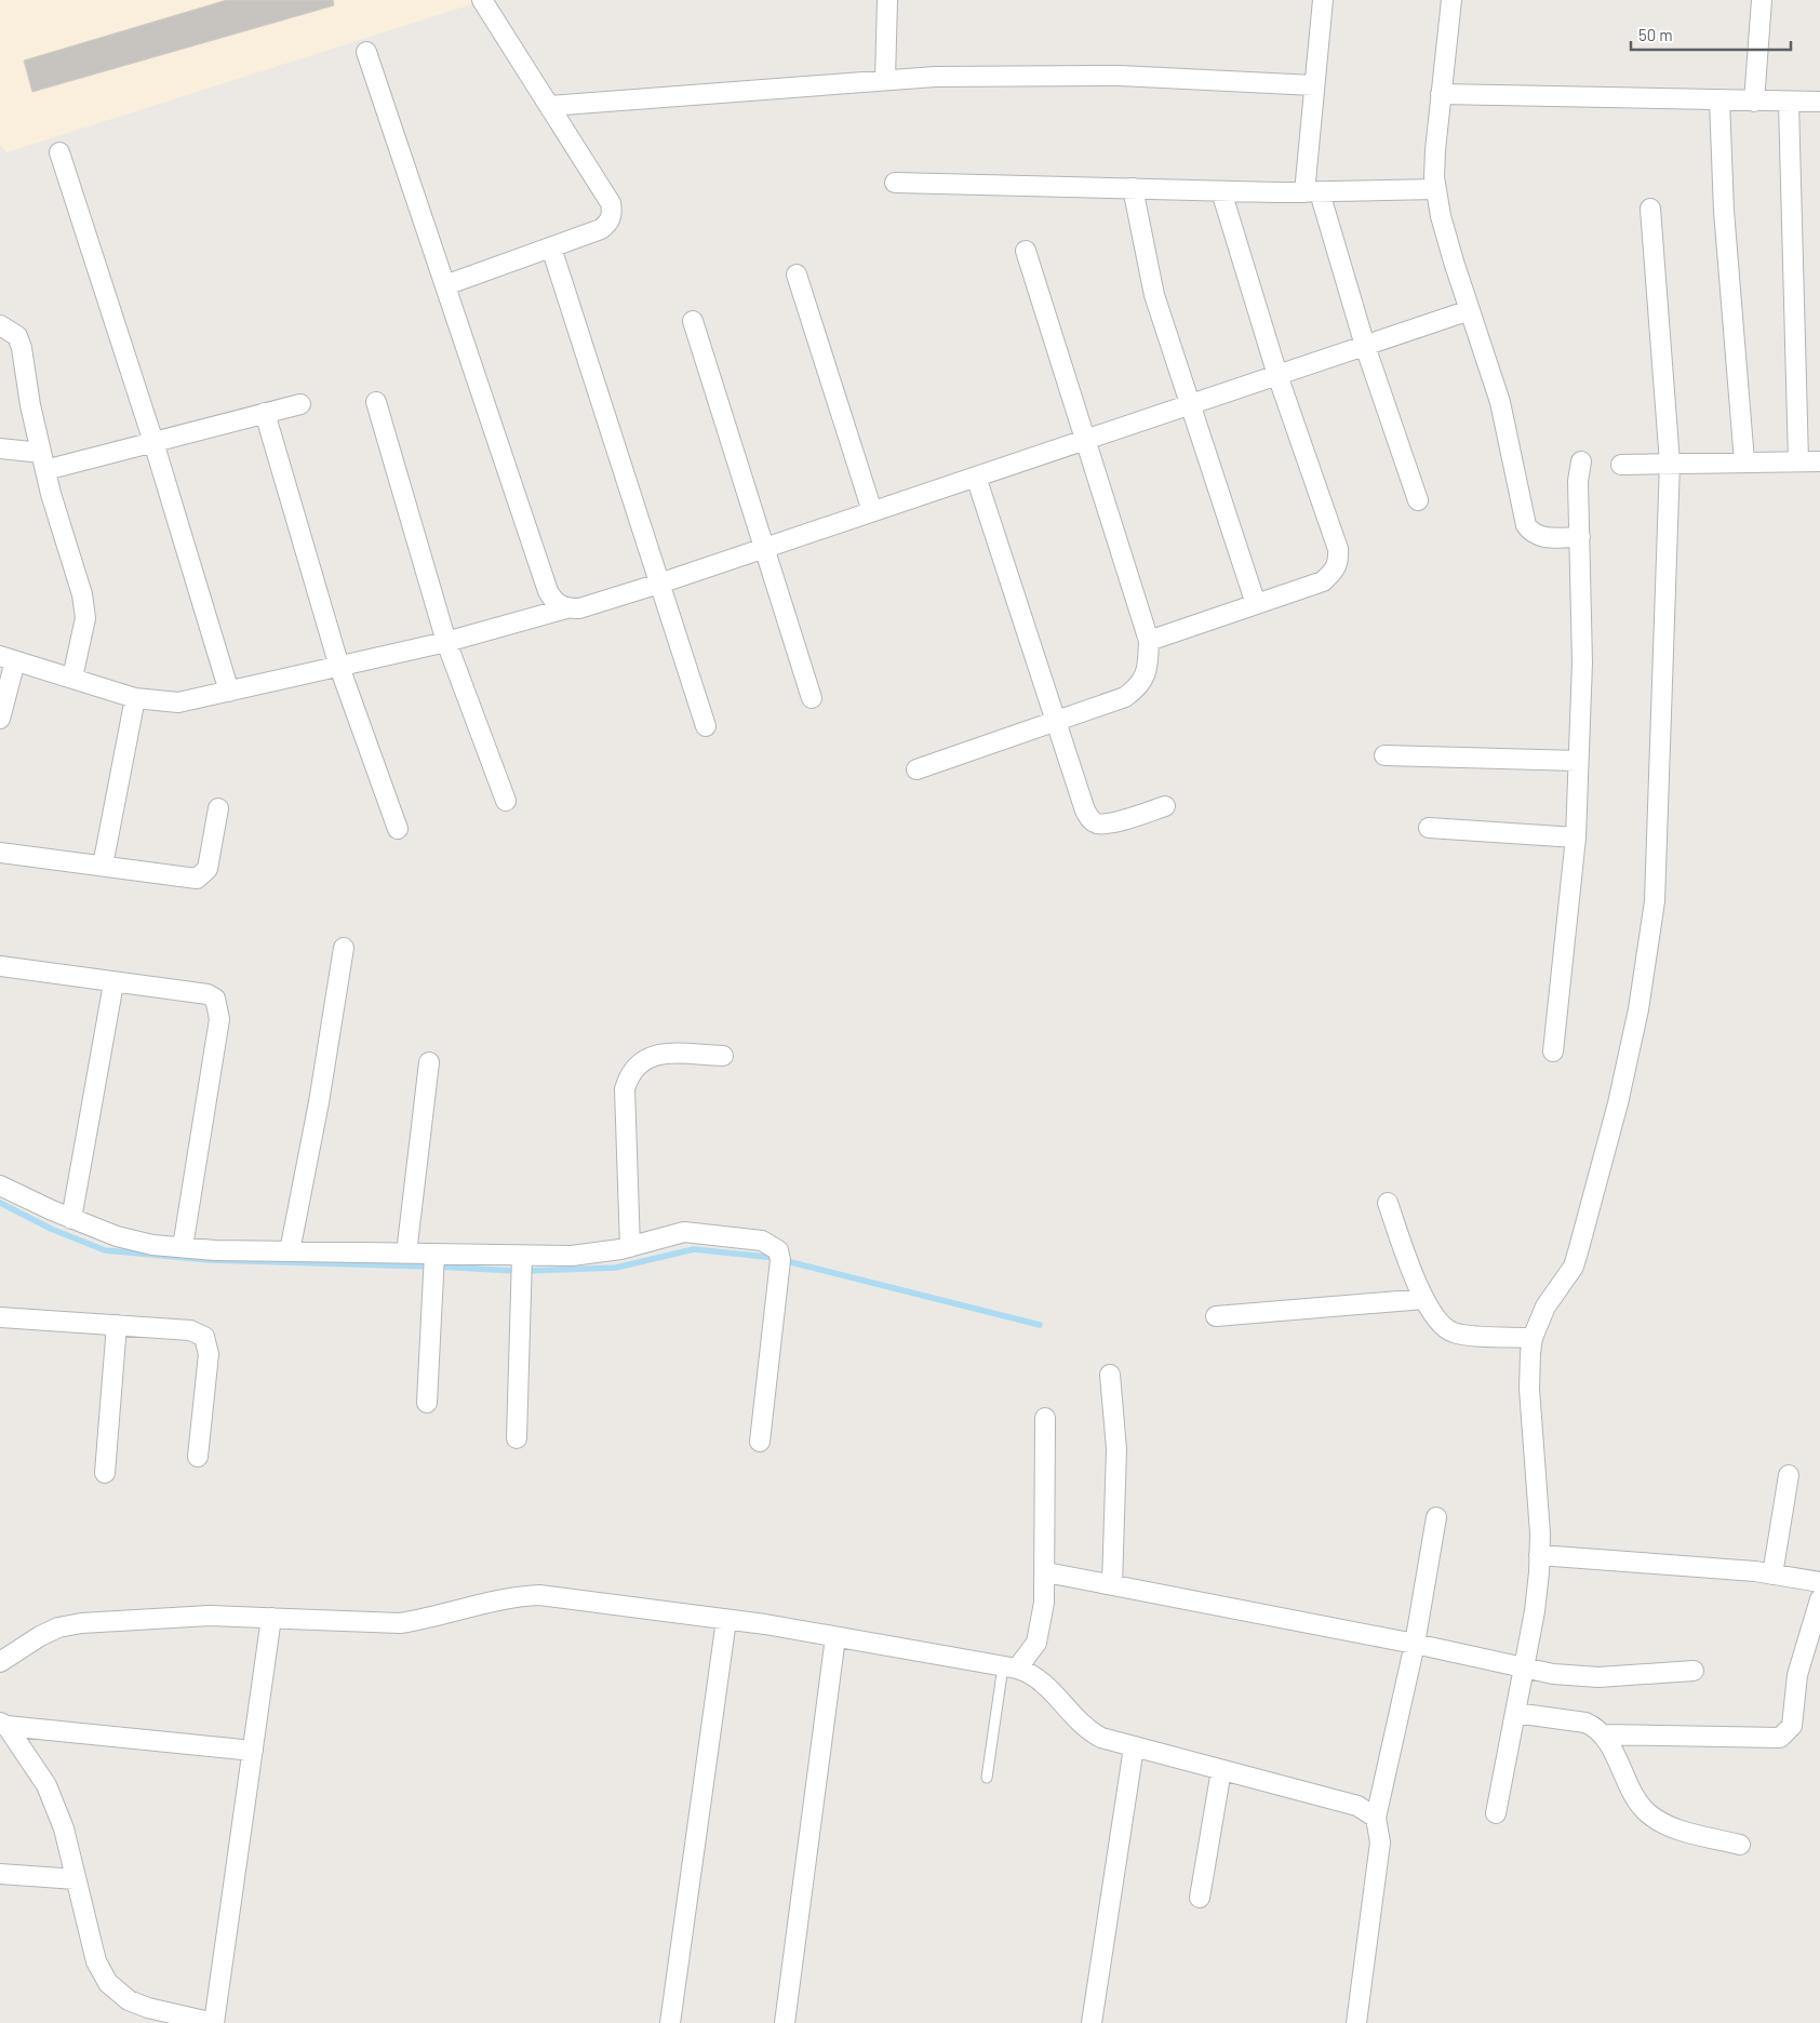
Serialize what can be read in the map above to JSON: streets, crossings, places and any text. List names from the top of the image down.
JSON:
{
  "scale_bar": "50 m"
}
